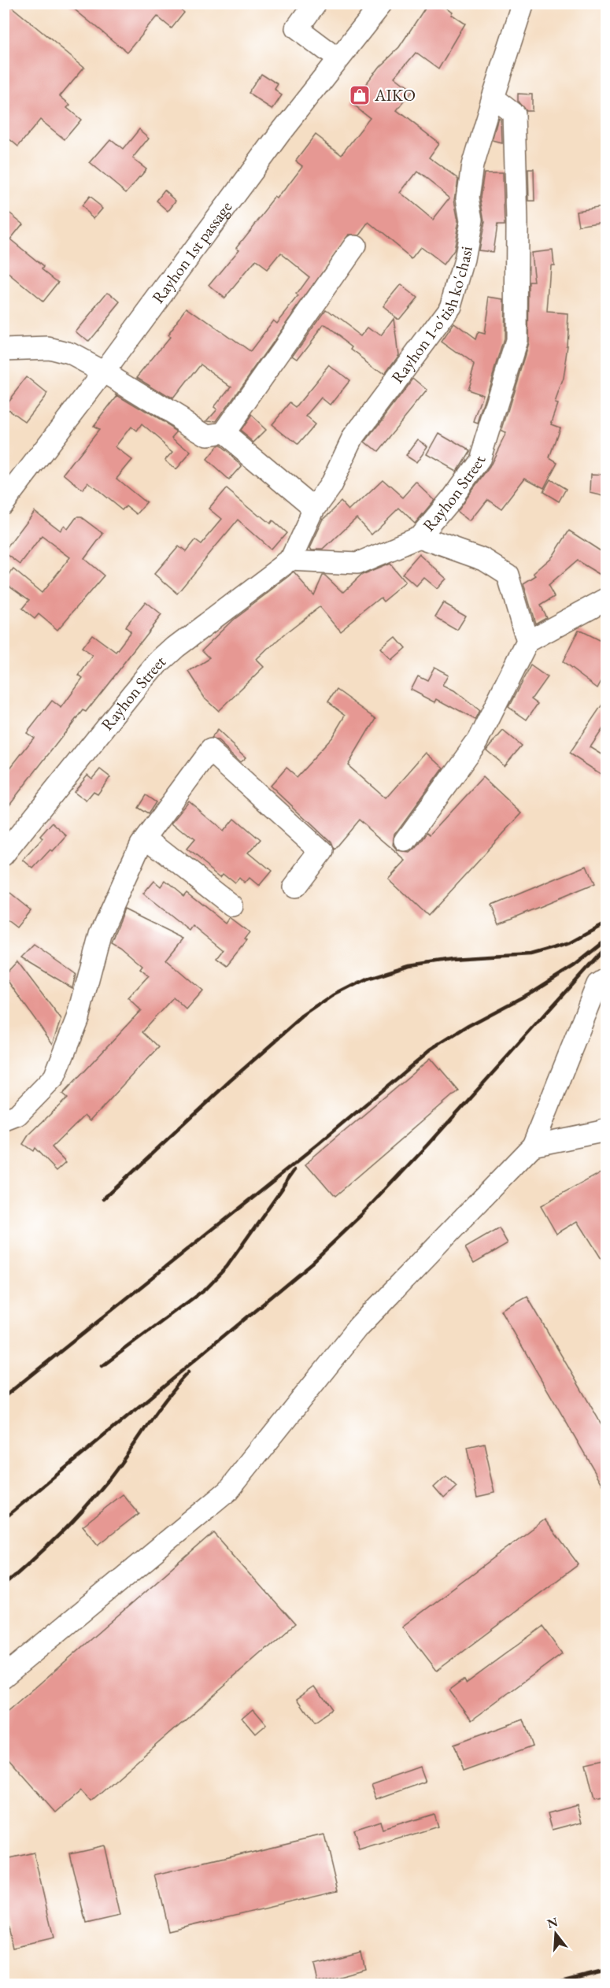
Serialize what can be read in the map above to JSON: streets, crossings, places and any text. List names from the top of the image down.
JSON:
{
  "streets": {
    "street": ["Rayhon 1st passage", "Rayhon 1-o'tish ko'chasi", "Rayhon Street"]
  },
  "crossings": [
    ["Rayhon 1-o'tish ko'chasi", "Rayhon Street"]
  ],
  "places": {
    "shop": ["AIKO"]
  },
  "north": "top"
}
